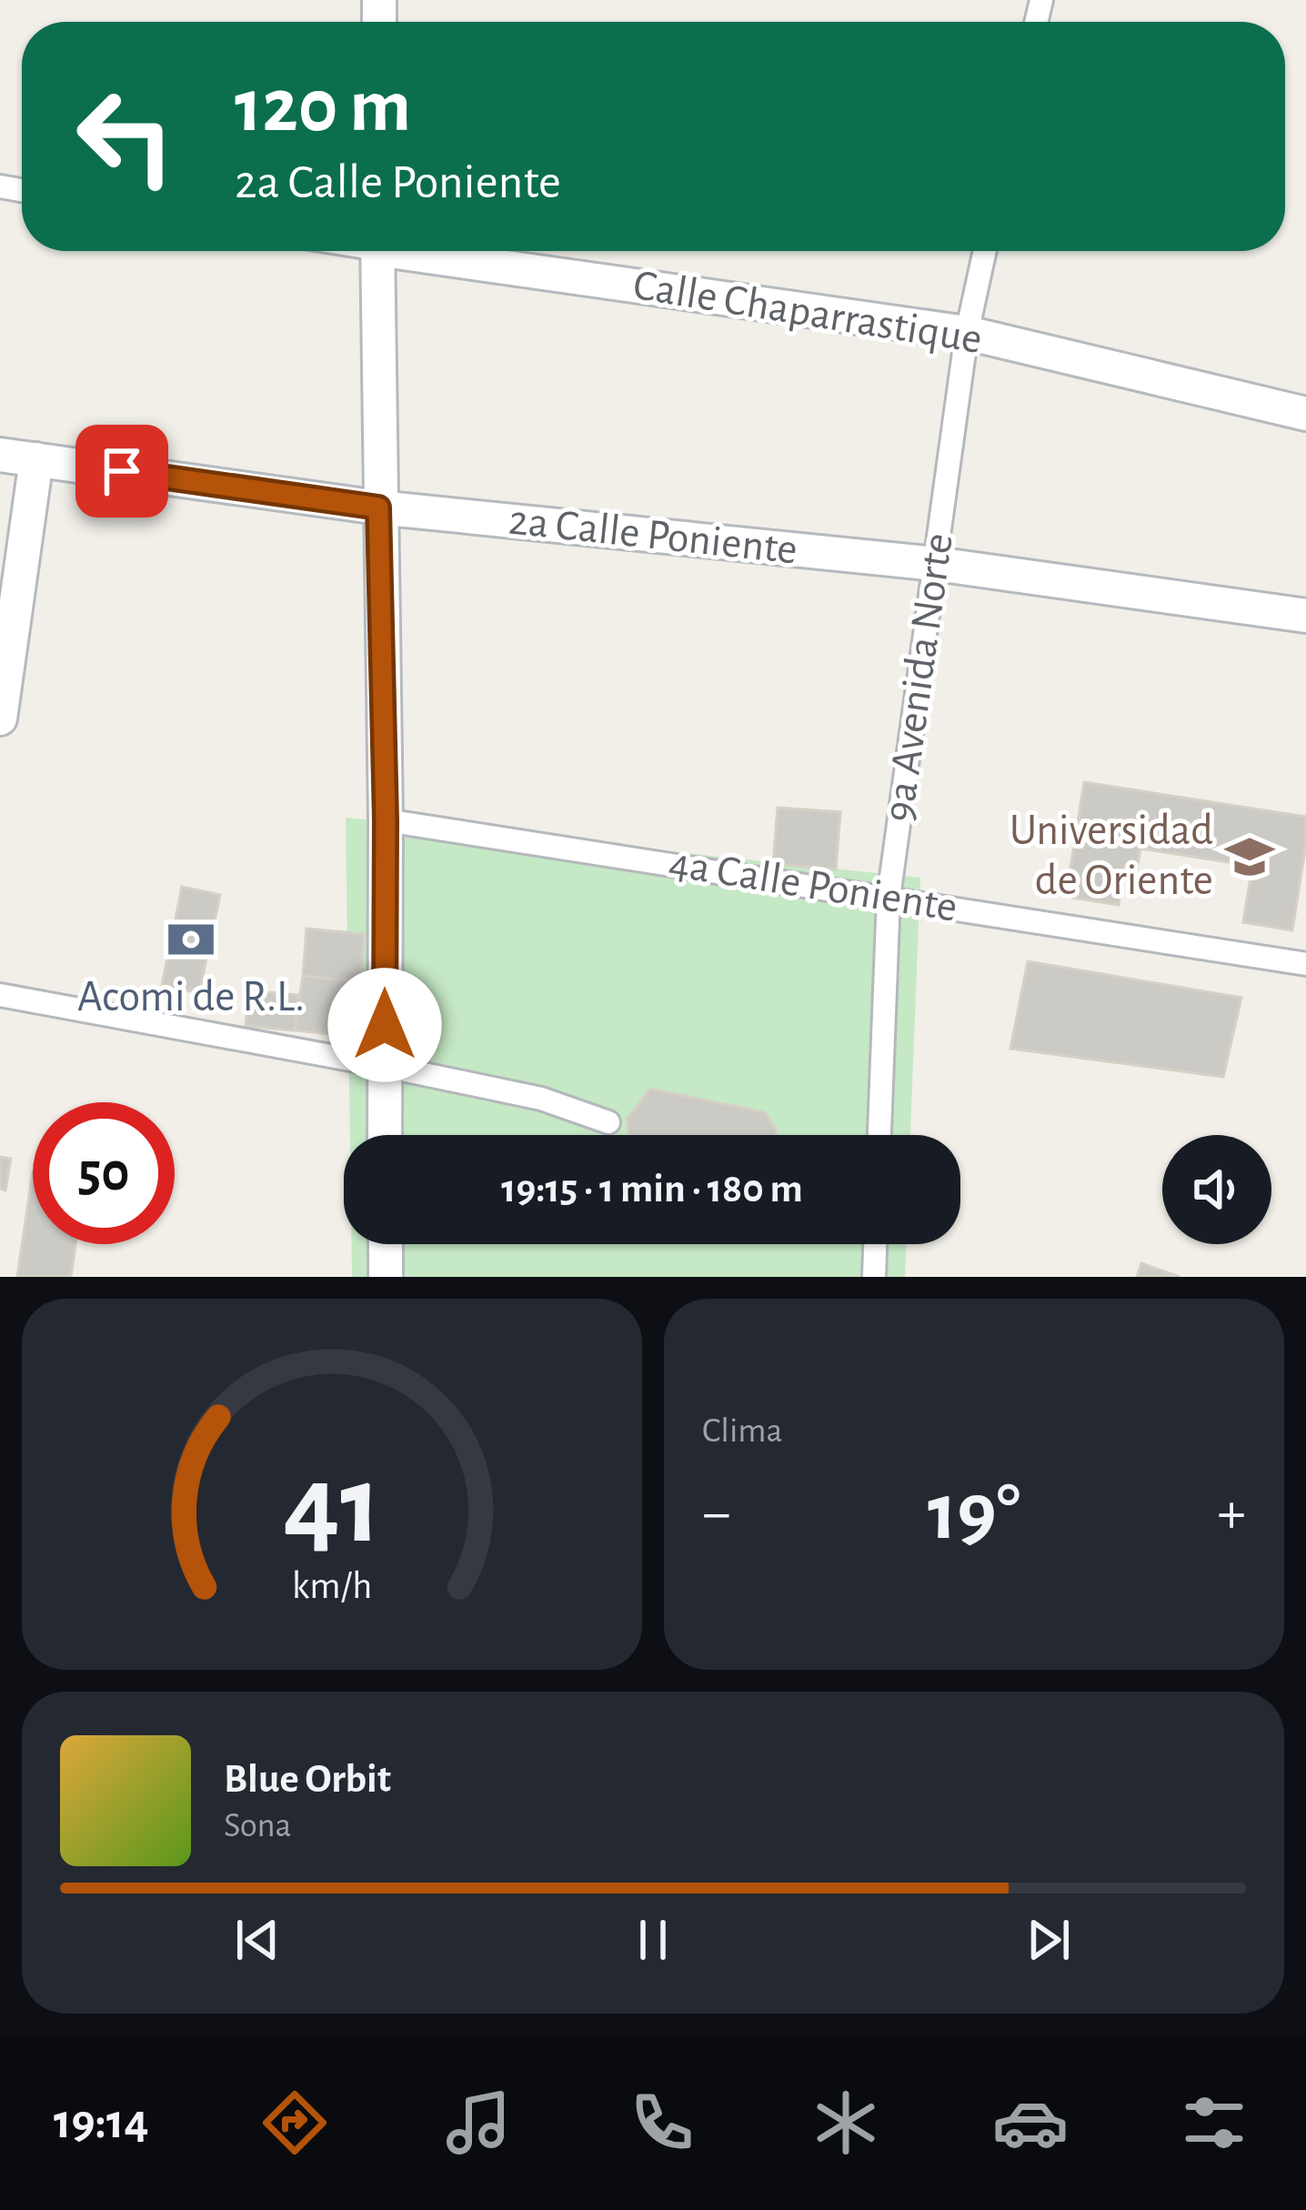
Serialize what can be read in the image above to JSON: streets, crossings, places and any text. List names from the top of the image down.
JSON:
{
  "streets": {
    "main road": ["Calle Chaparrastique", "2a Calle Poniente"],
    "street": ["9a Avenida Norte", "4a Calle Poniente"]
  },
  "crossings": [
    ["Calle Chaparrastique", "9a Avenida Norte"],
    ["2a Calle Poniente", "9a Avenida Norte"],
    ["9a Avenida Norte", "4a Calle Poniente"]
  ],
  "places": {
    "school or university": ["Universidad de Oriente"],
    "bank": ["Acomi de R.L."]
  },
  "page": {
    "turn": ["120 m", "2a Calle Poniente"],
    "limit": "50",
    "trip": "19:15 · 1 min · 180 m",
    "tile": "Clima",
    "heat": ["−", "19°", "+"],
    "song": ["Blue Orbit", "Sona"],
    "tabs": "19:14",
    "gauge": ["41", "km/h"]
  }
}
